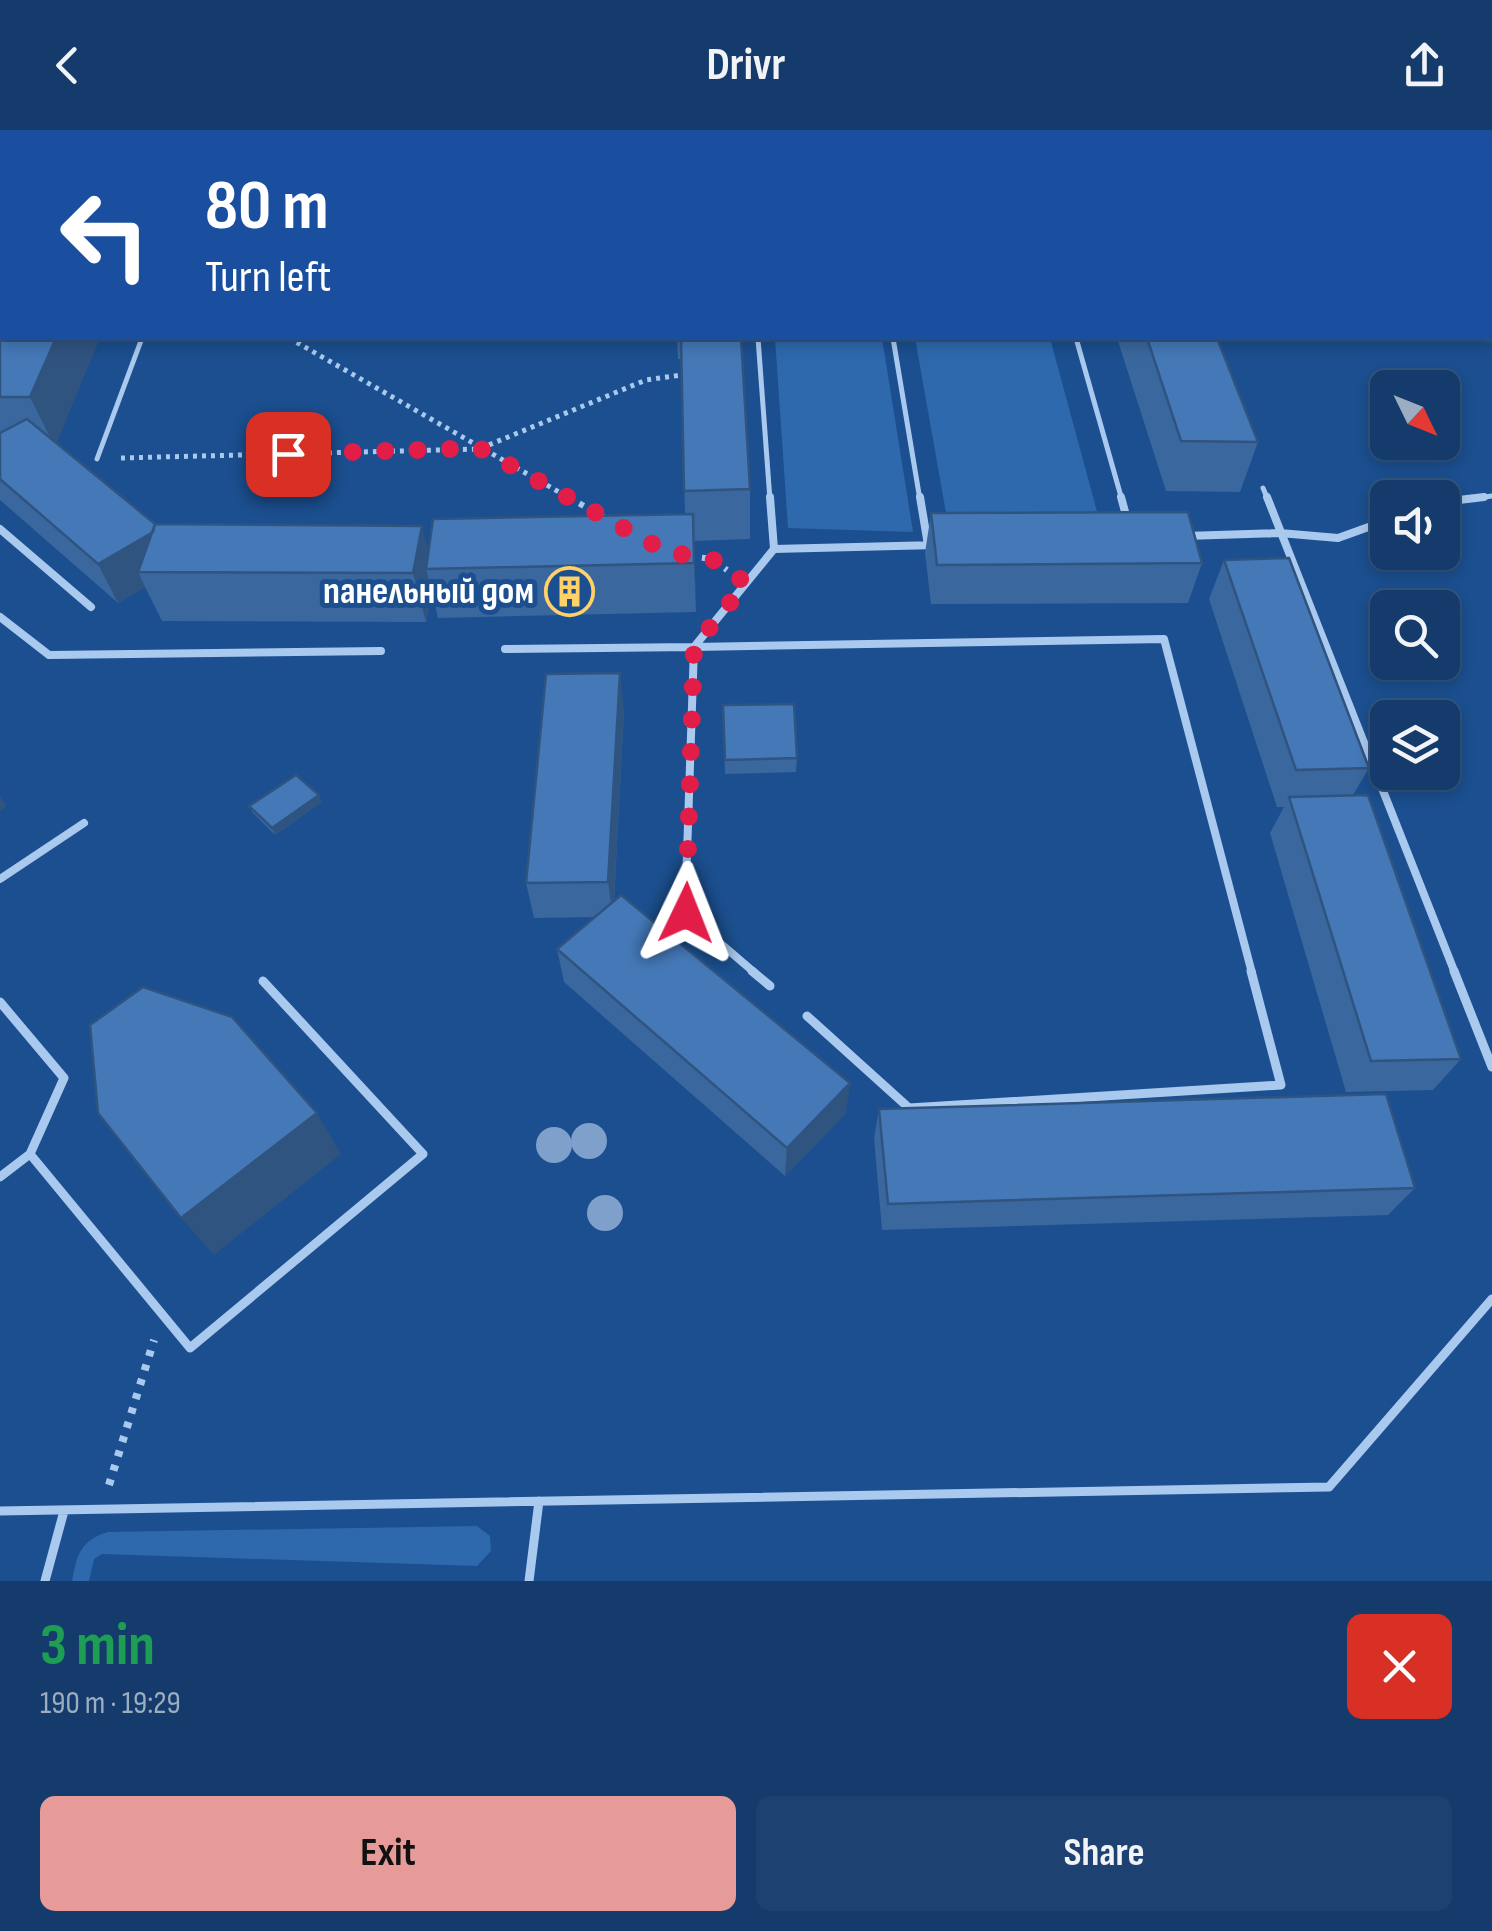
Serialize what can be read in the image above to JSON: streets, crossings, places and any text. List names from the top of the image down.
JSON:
{
  "places": {
    "building": ["панельный дом"]
  },
  "north": "bottom right",
  "page": {
    "header": "Drivr",
    "turn": ["80 m", "Turn left"],
    "heading": ["3 min", "190 m · 19:29"],
    "buttons": ["Exit", "Share"]
  }
}
